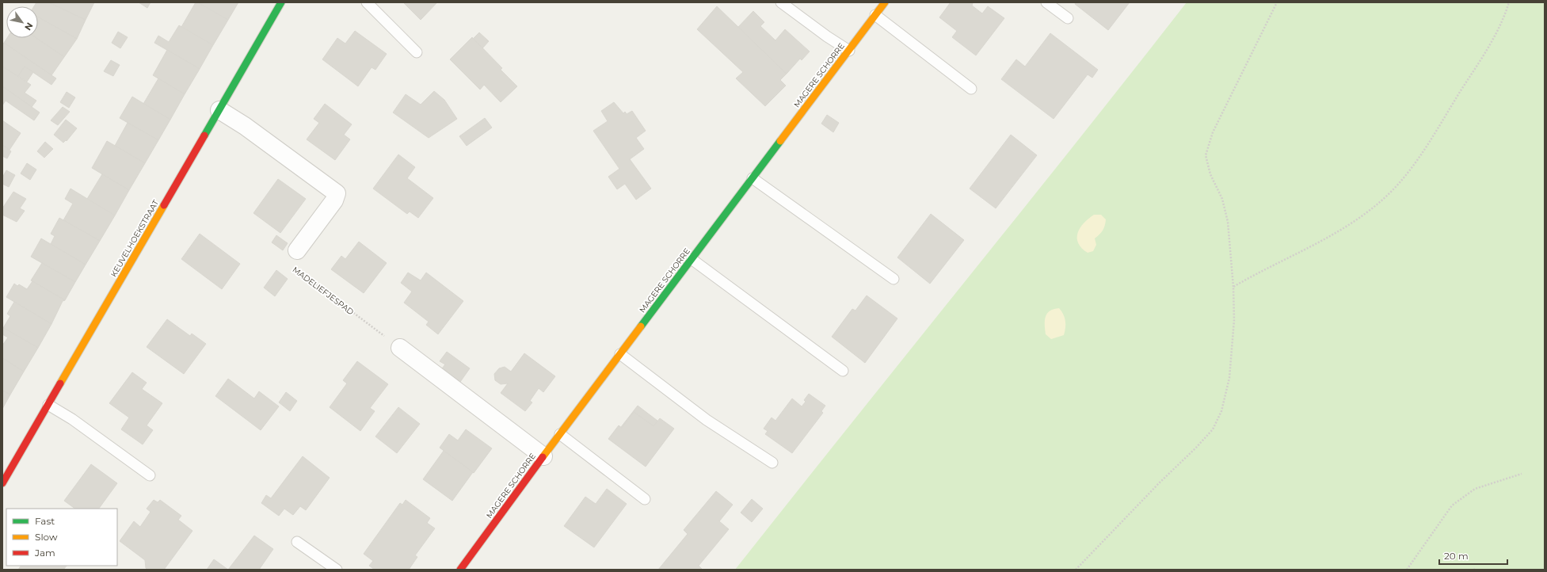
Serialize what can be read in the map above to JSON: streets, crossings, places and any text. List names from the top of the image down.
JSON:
{
  "streets": {
    "street": ["MAGERE SCHORRE", "KEUVELHOEKSTRAAT"],
    "path": ["MADELIEFJESPAD"]
  },
  "legend": ["Fast", "Slow", "Jam"],
  "scale_bar": "20 m",
  "north": "bottom right"
}
